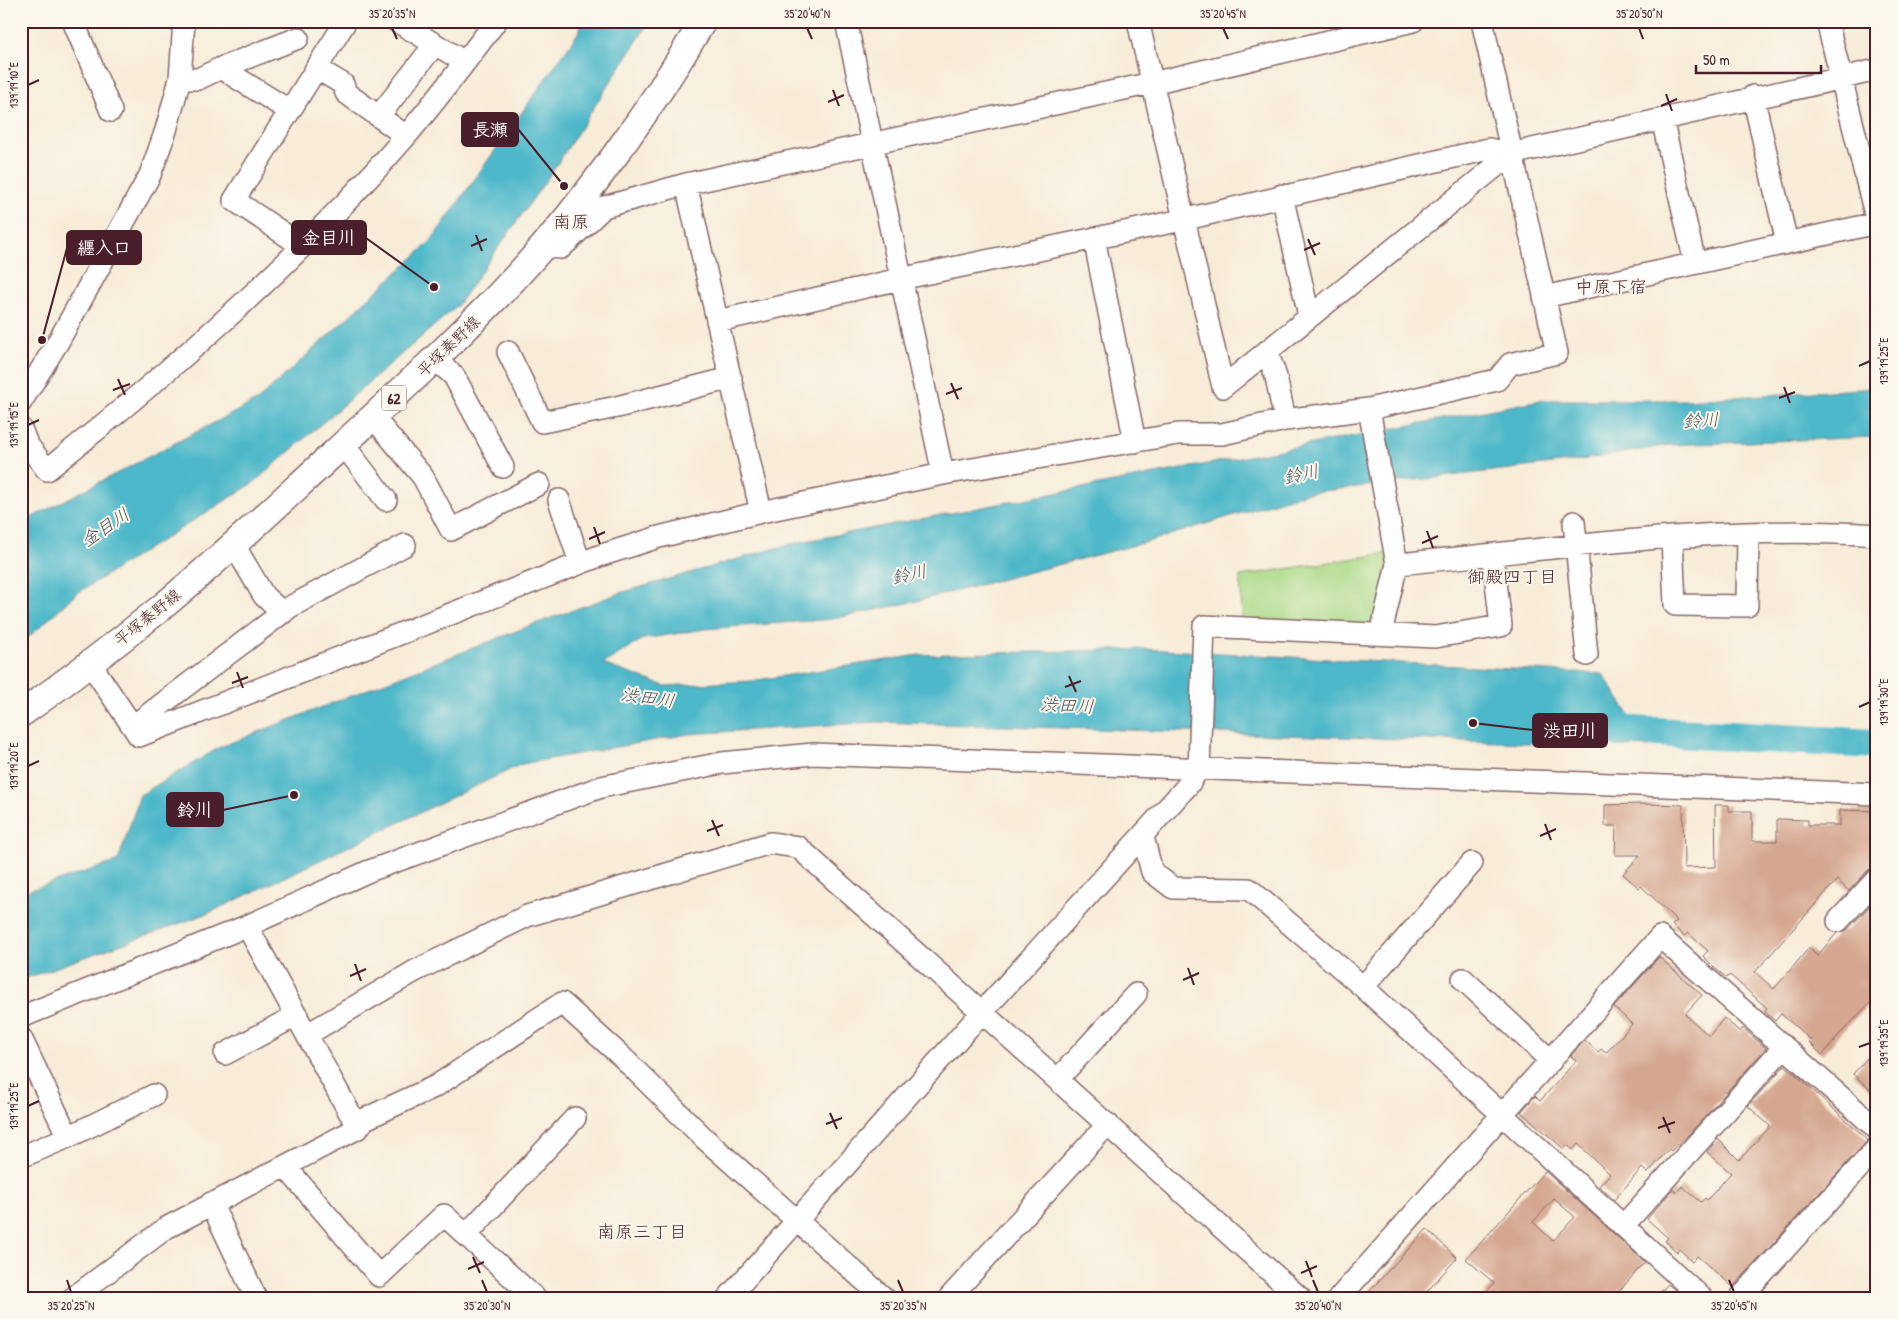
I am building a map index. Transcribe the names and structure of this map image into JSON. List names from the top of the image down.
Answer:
{
  "streets": {
    "main road": ["平塚秦野線", "62"]
  },
  "districts": [
    "南原",
    "中原下宿",
    "御殿四丁目",
    "南原三丁目"
  ],
  "water": ["鈴川", "金目川", "渋田川"],
  "places": [
    "長瀬",
    "金目川",
    "纒入口",
    "渋田川",
    "鈴川"
  ],
  "scale_bar": "50 m",
  "coordinates": [
    "35°20'35\"N",
    "35°20'40\"N",
    "35°20'45\"N",
    "35°20'50\"N",
    "139°19'10\"E",
    "139°19'25\"E",
    "139°19'15\"E",
    "139°19'30\"E",
    "139°19'20\"E",
    "139°19'35\"E",
    "35°20'25\"N",
    "35°20'30\"N"
  ]
}
